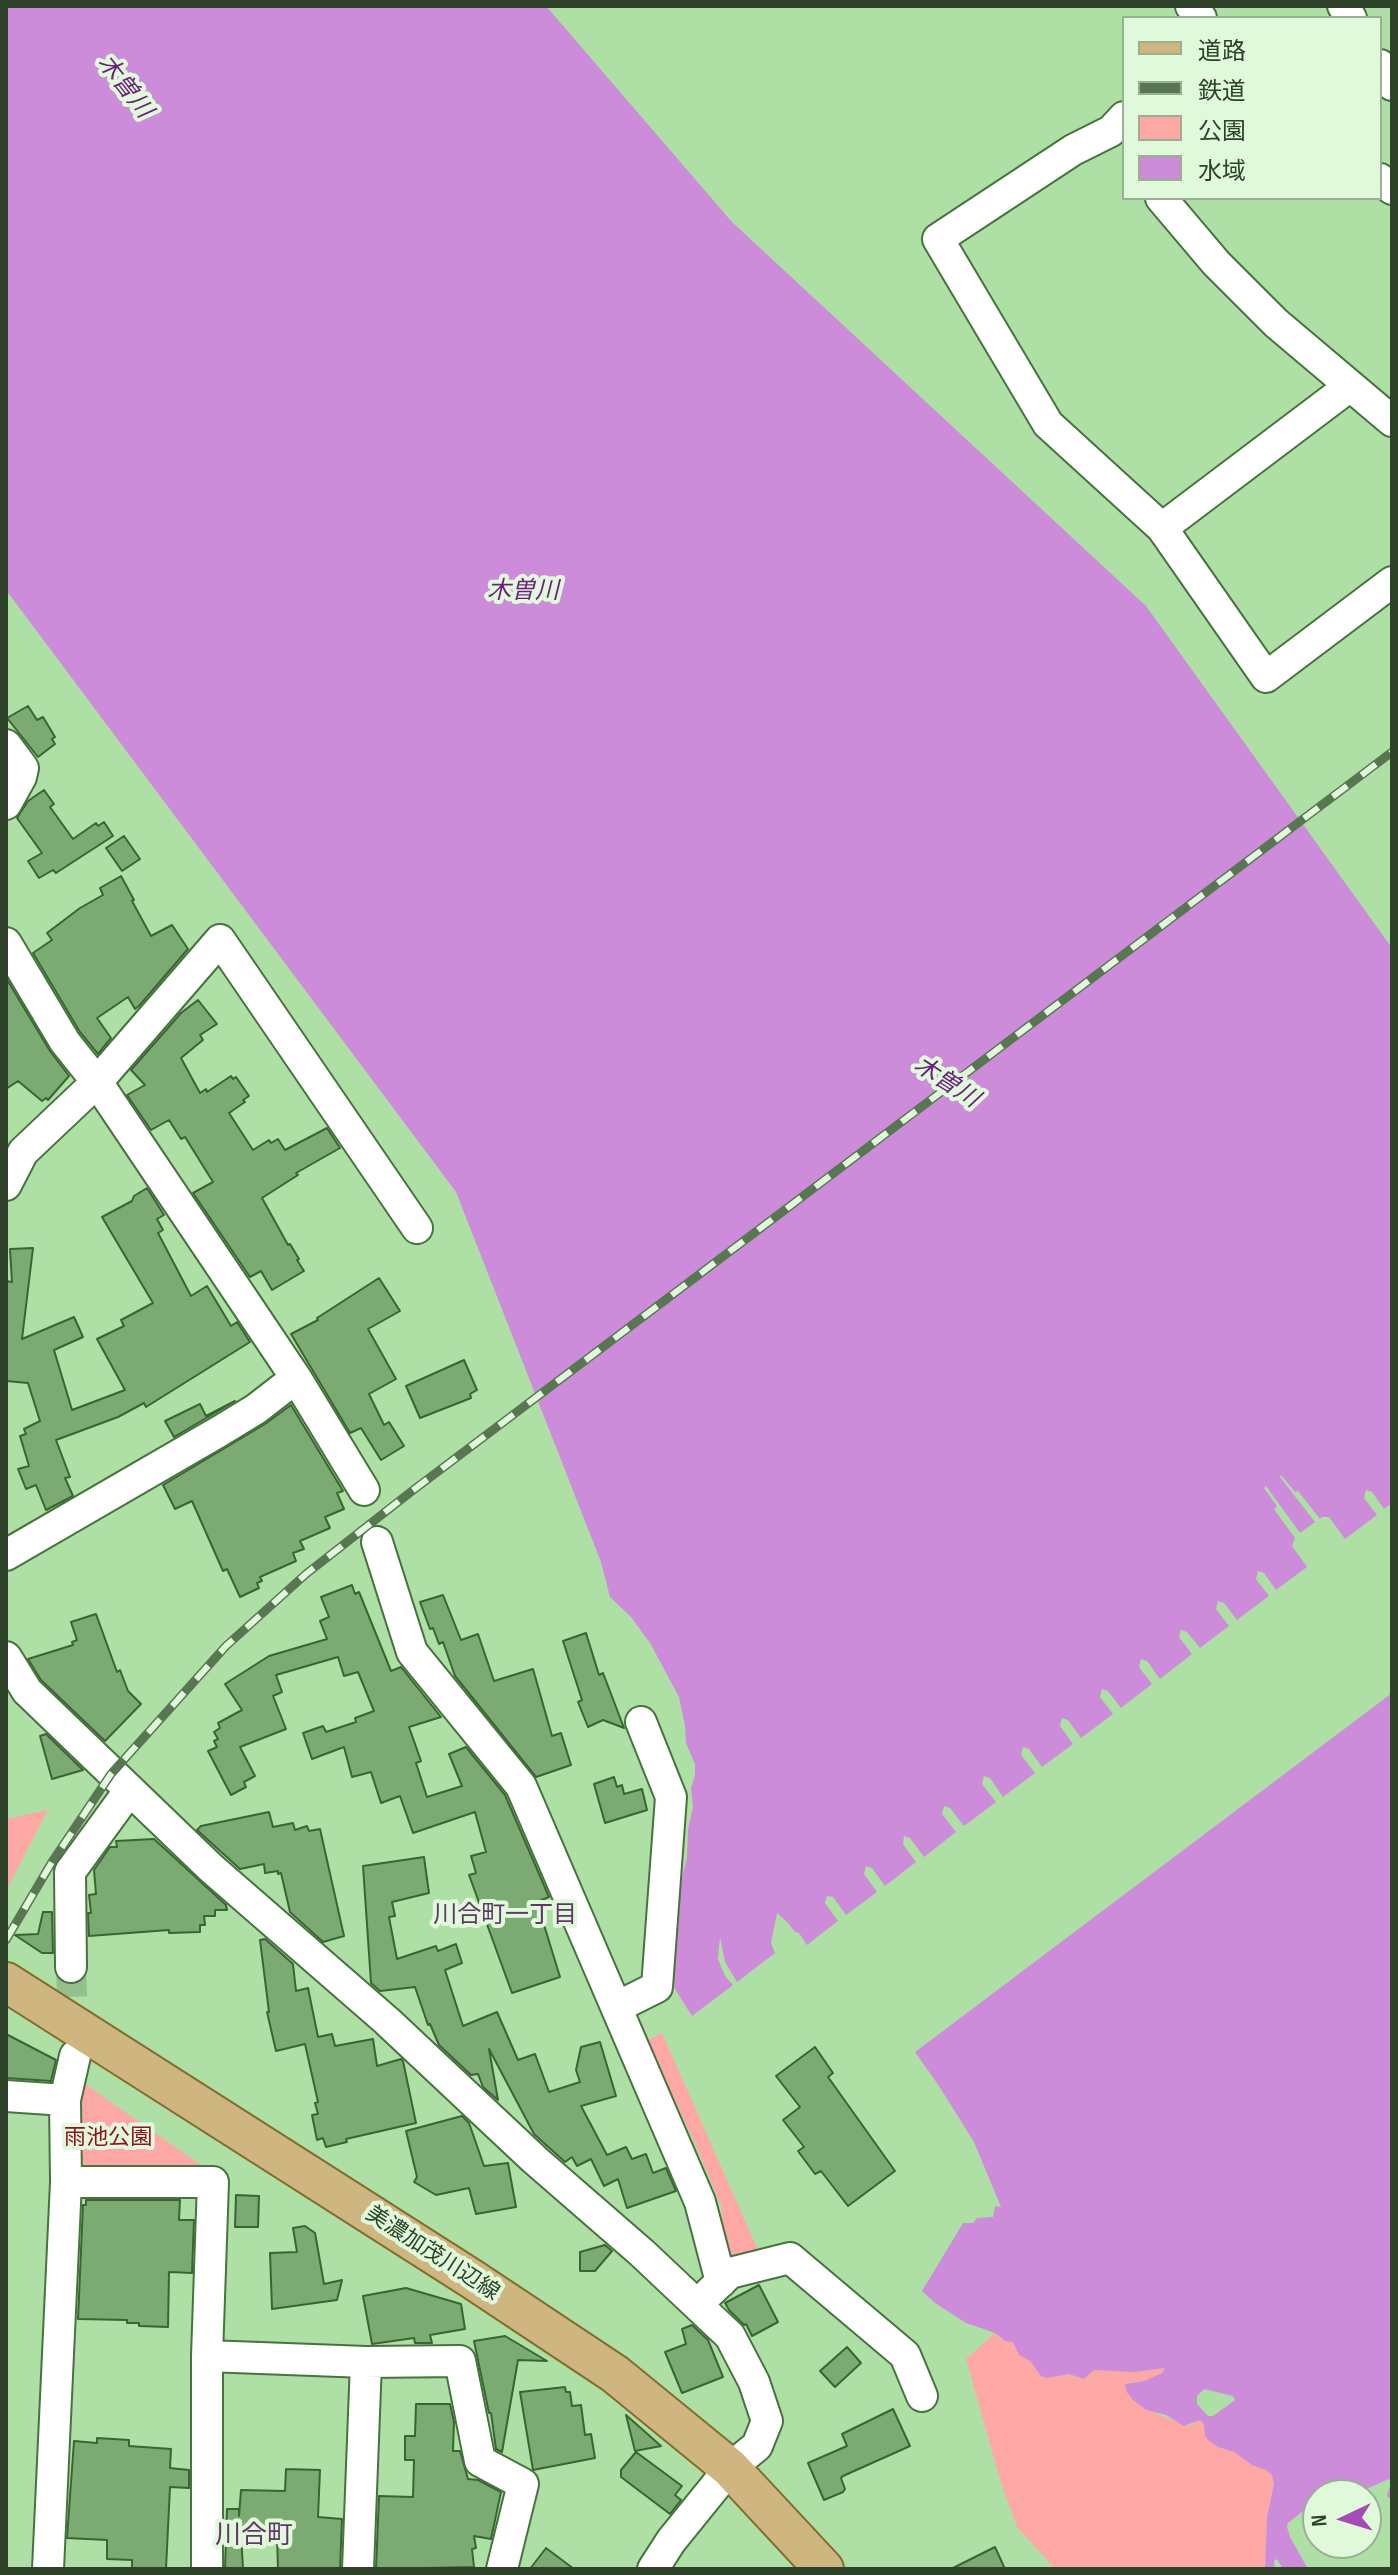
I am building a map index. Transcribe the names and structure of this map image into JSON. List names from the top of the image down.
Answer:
{
  "streets": {
    "main road": ["美濃加茂川辺線"]
  },
  "districts": ["川合町一丁目", "川合町"],
  "water": ["木曽川"],
  "parks": ["雨池公園"],
  "legend": [
    "道路",
    "鉄道",
    "公園",
    "水域"
  ],
  "north": "left"
}
